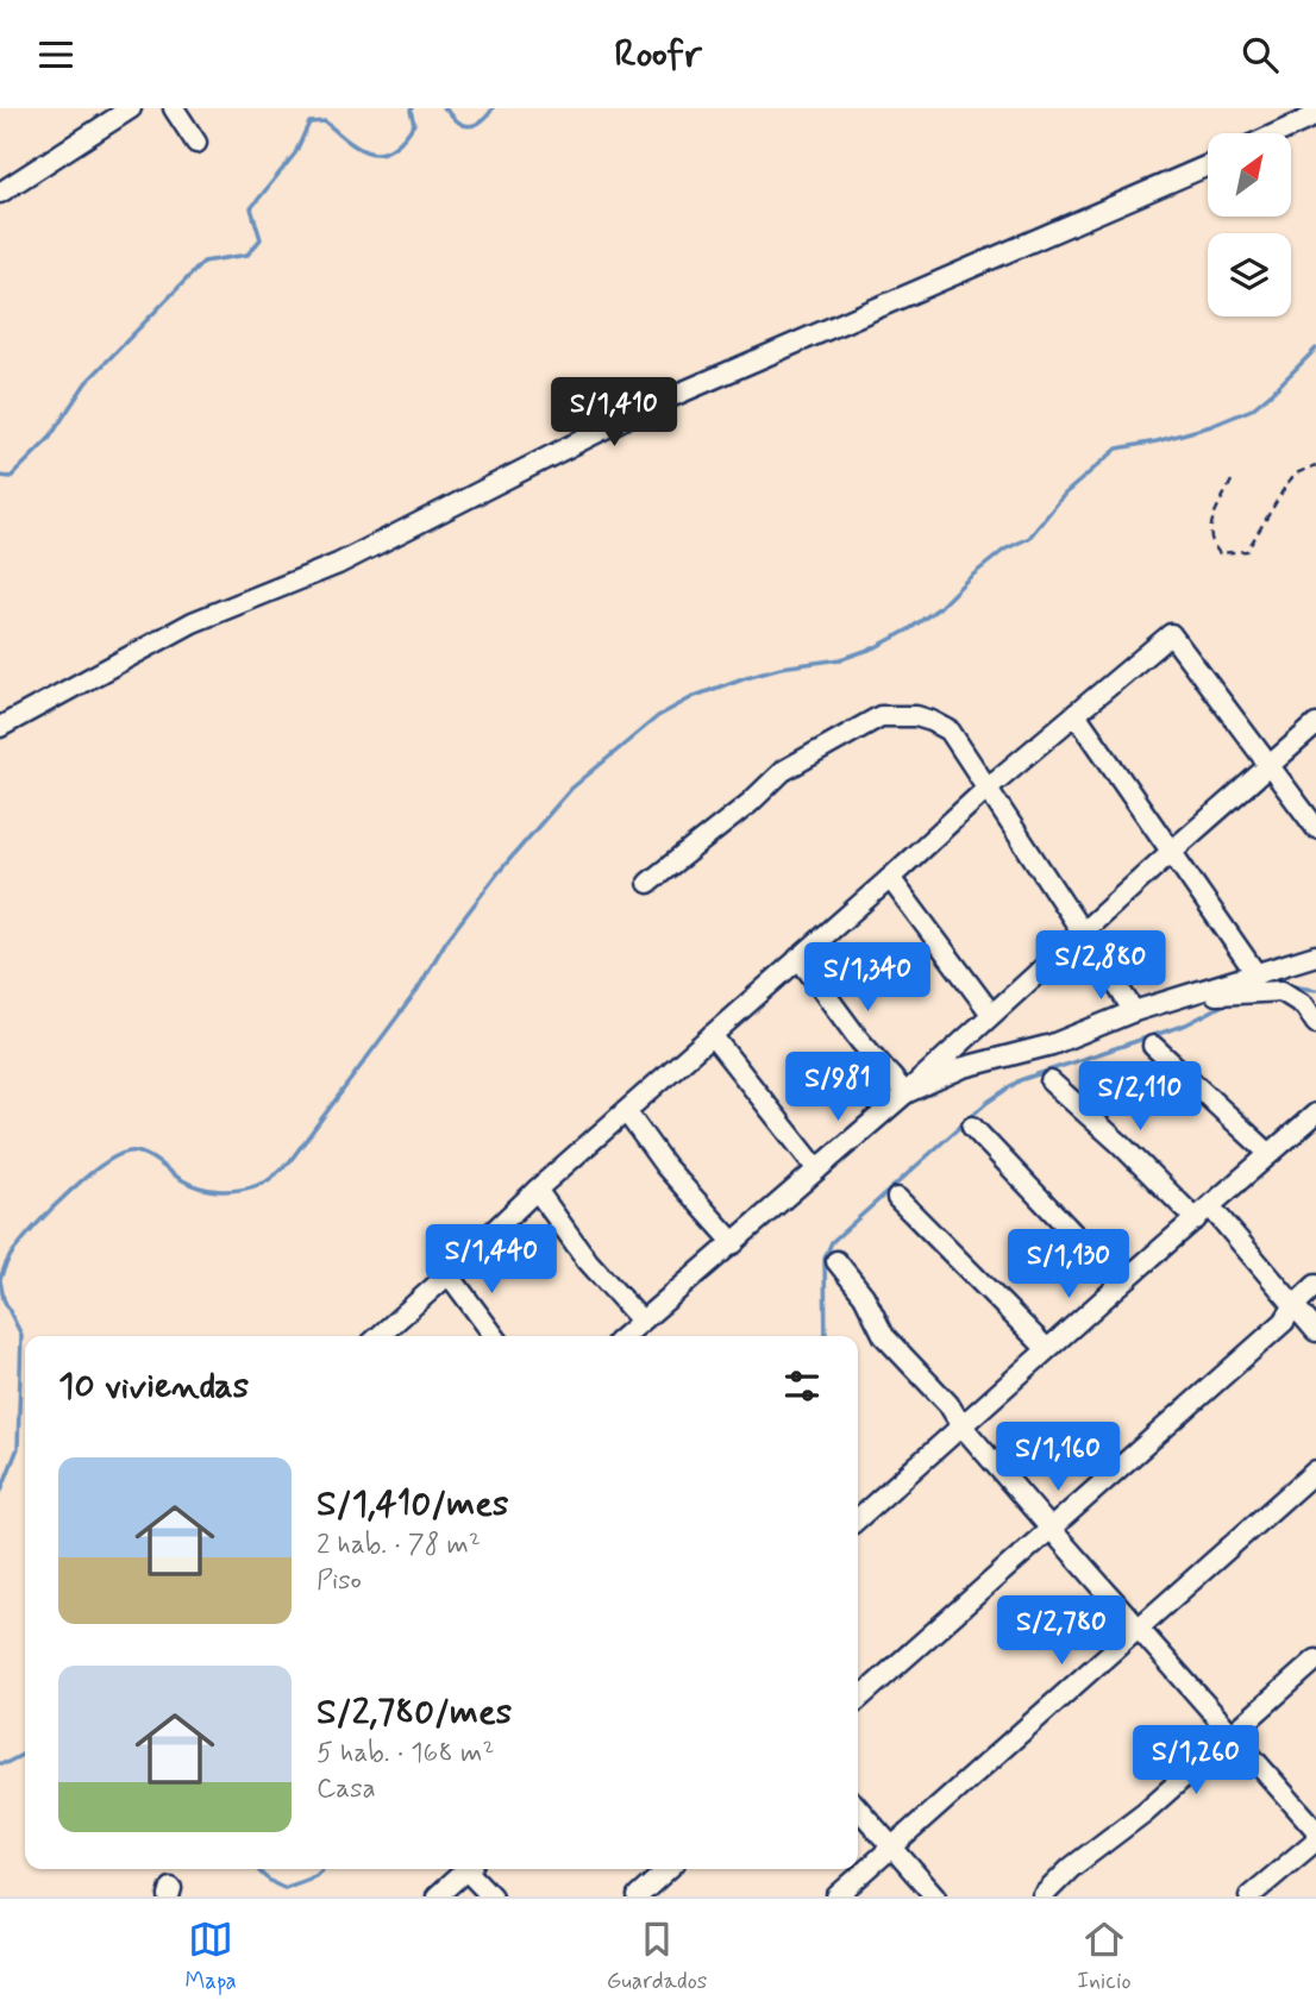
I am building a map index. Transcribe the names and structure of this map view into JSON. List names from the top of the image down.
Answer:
{
  "north": "top right",
  "page": {
    "header": "Roofr",
    "price": [
      "S/1,410",
      "S/2,880",
      "S/1,340",
      "S/981",
      "S/2,110",
      "S/1,440",
      "S/1,130",
      "S/1,160",
      "S/2,780",
      "S/1,260"
    ],
    "heading": "10 viviendas",
    "list": [
      {
        "name": "S/1,410/mes",
        "note": "2 hab. · 78 m² · Piso"
      },
      {
        "name": "S/2,780/mes",
        "note": "5 hab. · 168 m² · Casa"
      }
    ],
    "tabs": ["Mapa", "Guardados", "Inicio"]
  }
}
